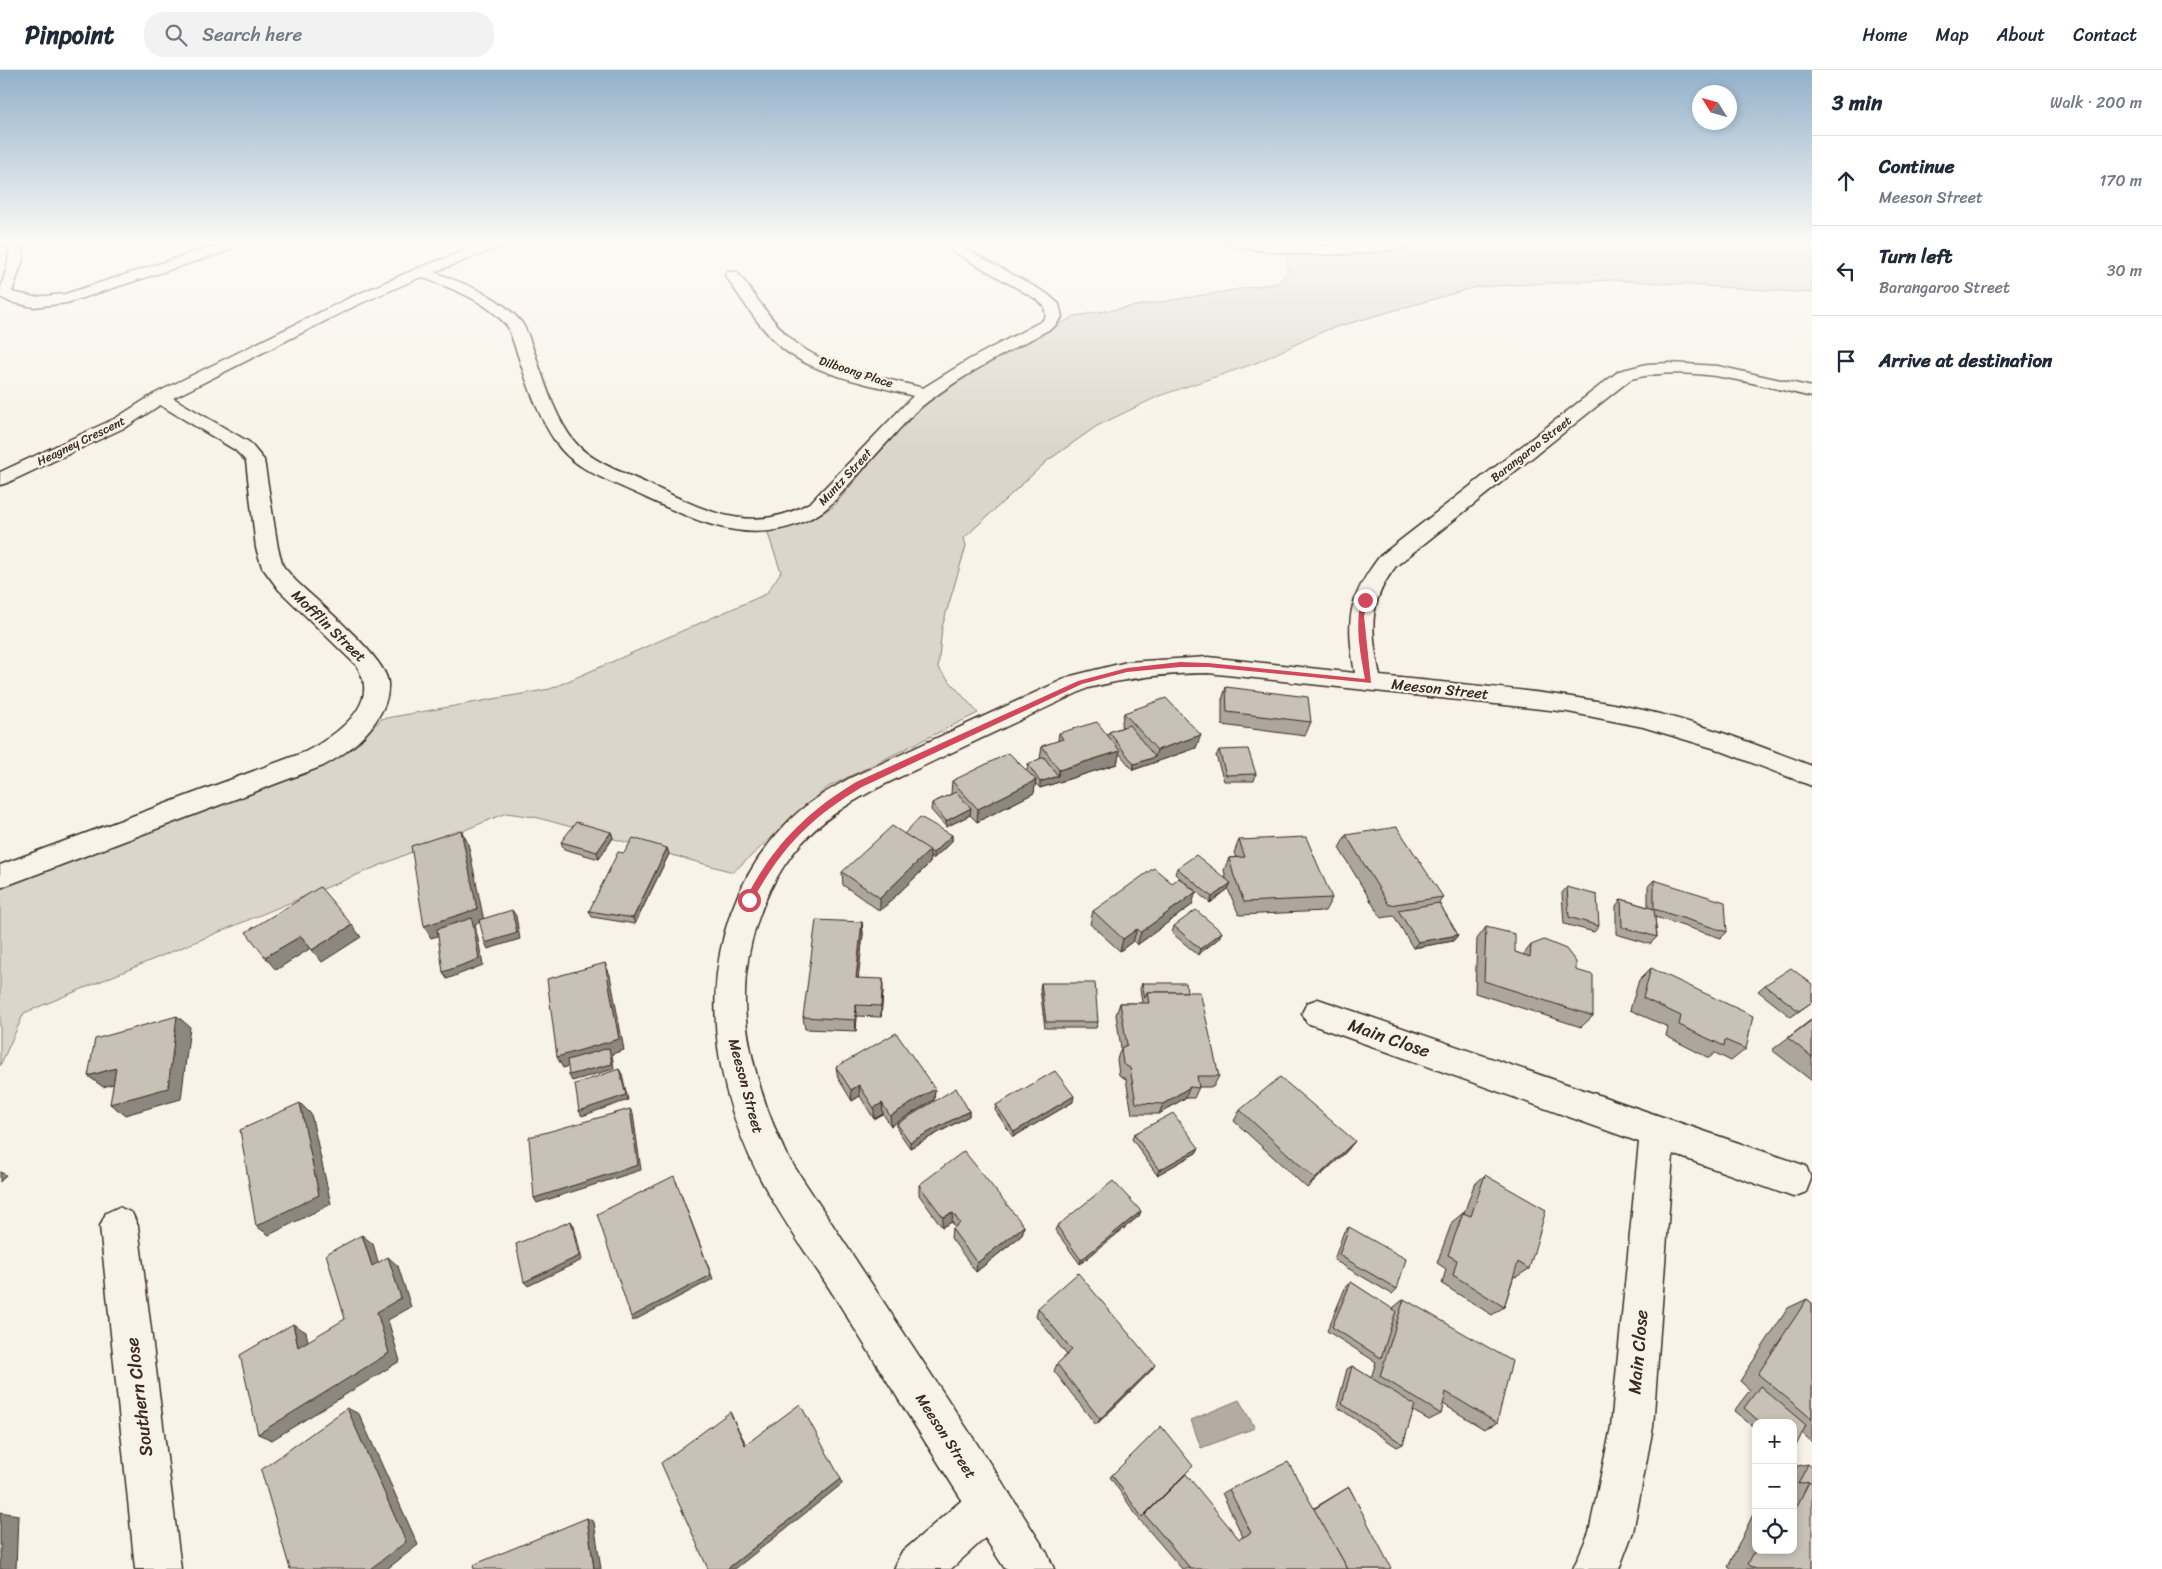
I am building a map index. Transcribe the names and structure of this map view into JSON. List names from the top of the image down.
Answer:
{
  "streets": {
    "street": [
      "Dilboong Place",
      "Heagney Crescent",
      "Barangaroo Street",
      "Muntz Street",
      "Mofflin Street",
      "Meeson Street",
      "Main Close",
      "Southern Close"
    ]
  },
  "crossings": [
    ["Dilboong Place", "Muntz Street"],
    ["Heagney Crescent", "Mofflin Street"],
    ["Barangaroo Street", "Meeson Street"]
  ],
  "north": "top left",
  "page": {
    "header": "Pinpoint",
    "search": "Search here",
    "nav": [
      "Home",
      "Map",
      "About",
      "Contact"
    ],
    "heading": ["3 min", "Walk · 200 m"],
    "list": [
      ["Continue", "Meeson Street", "170 m"],
      ["Turn left", "Barangaroo Street", "30 m"],
      "Arrive at destination"
    ],
    "map_buttons": ["+", "−"]
  }
}
